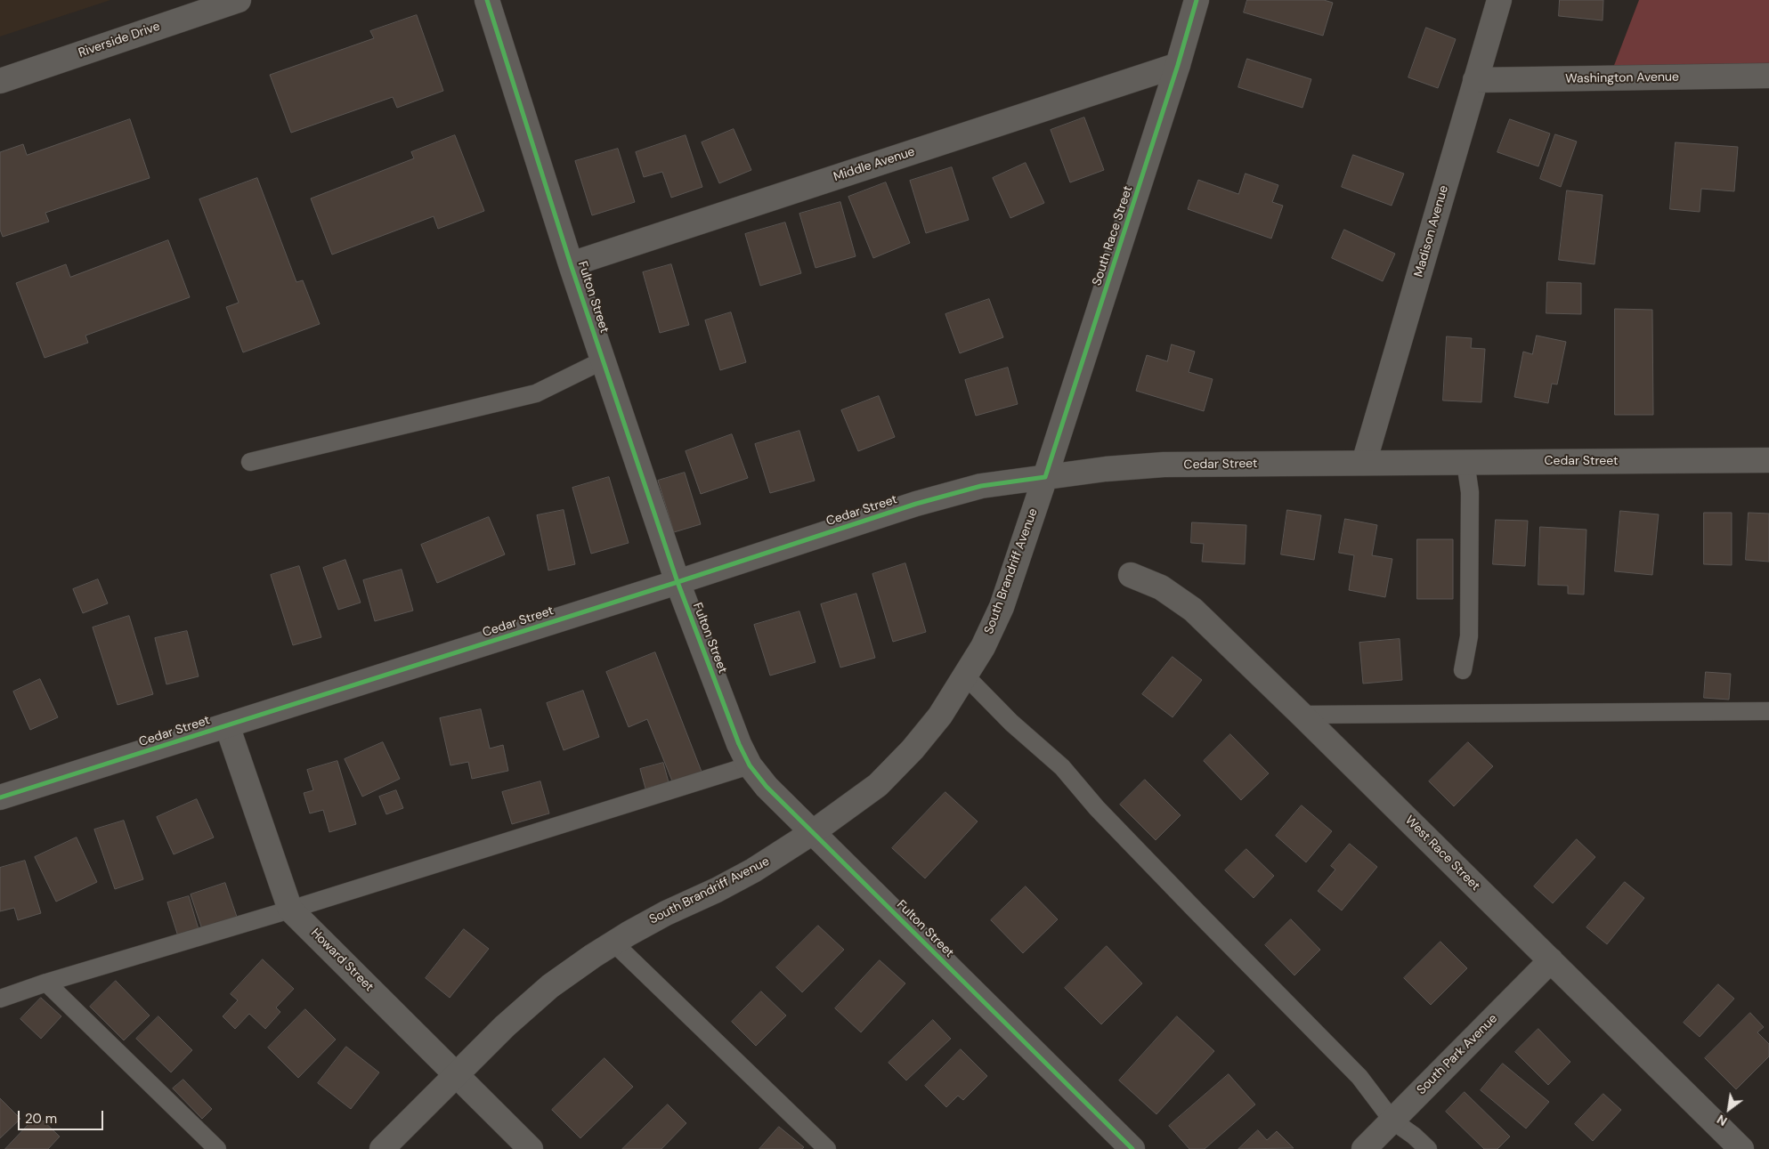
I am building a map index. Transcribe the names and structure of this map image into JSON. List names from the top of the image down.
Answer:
{
  "streets": {
    "street": [
      "Riverside Drive",
      "Washington Avenue",
      "Middle Avenue",
      "Madison Avenue",
      "South Race Street",
      "Fulton Street",
      "Cedar Street",
      "South Brandriff Avenue",
      "West Race Street",
      "Howard Street",
      "South Park Avenue"
    ]
  },
  "crossings": [
    ["Washington Avenue", "Madison Avenue"],
    ["Middle Avenue", "South Race Street"],
    ["Middle Avenue", "Fulton Street"],
    ["Madison Avenue", "Cedar Street"],
    ["South Race Street", "Cedar Street"],
    ["South Race Street", "South Brandriff Avenue"],
    ["Fulton Street", "Cedar Street"],
    ["Fulton Street", "South Brandriff Avenue"],
    ["Cedar Street", "South Brandriff Avenue"],
    ["Cedar Street", "Howard Street"],
    ["South Brandriff Avenue", "Howard Street"],
    ["West Race Street", "South Park Avenue"]
  ],
  "scale_bar": "20 m",
  "north": "bottom left"
}
